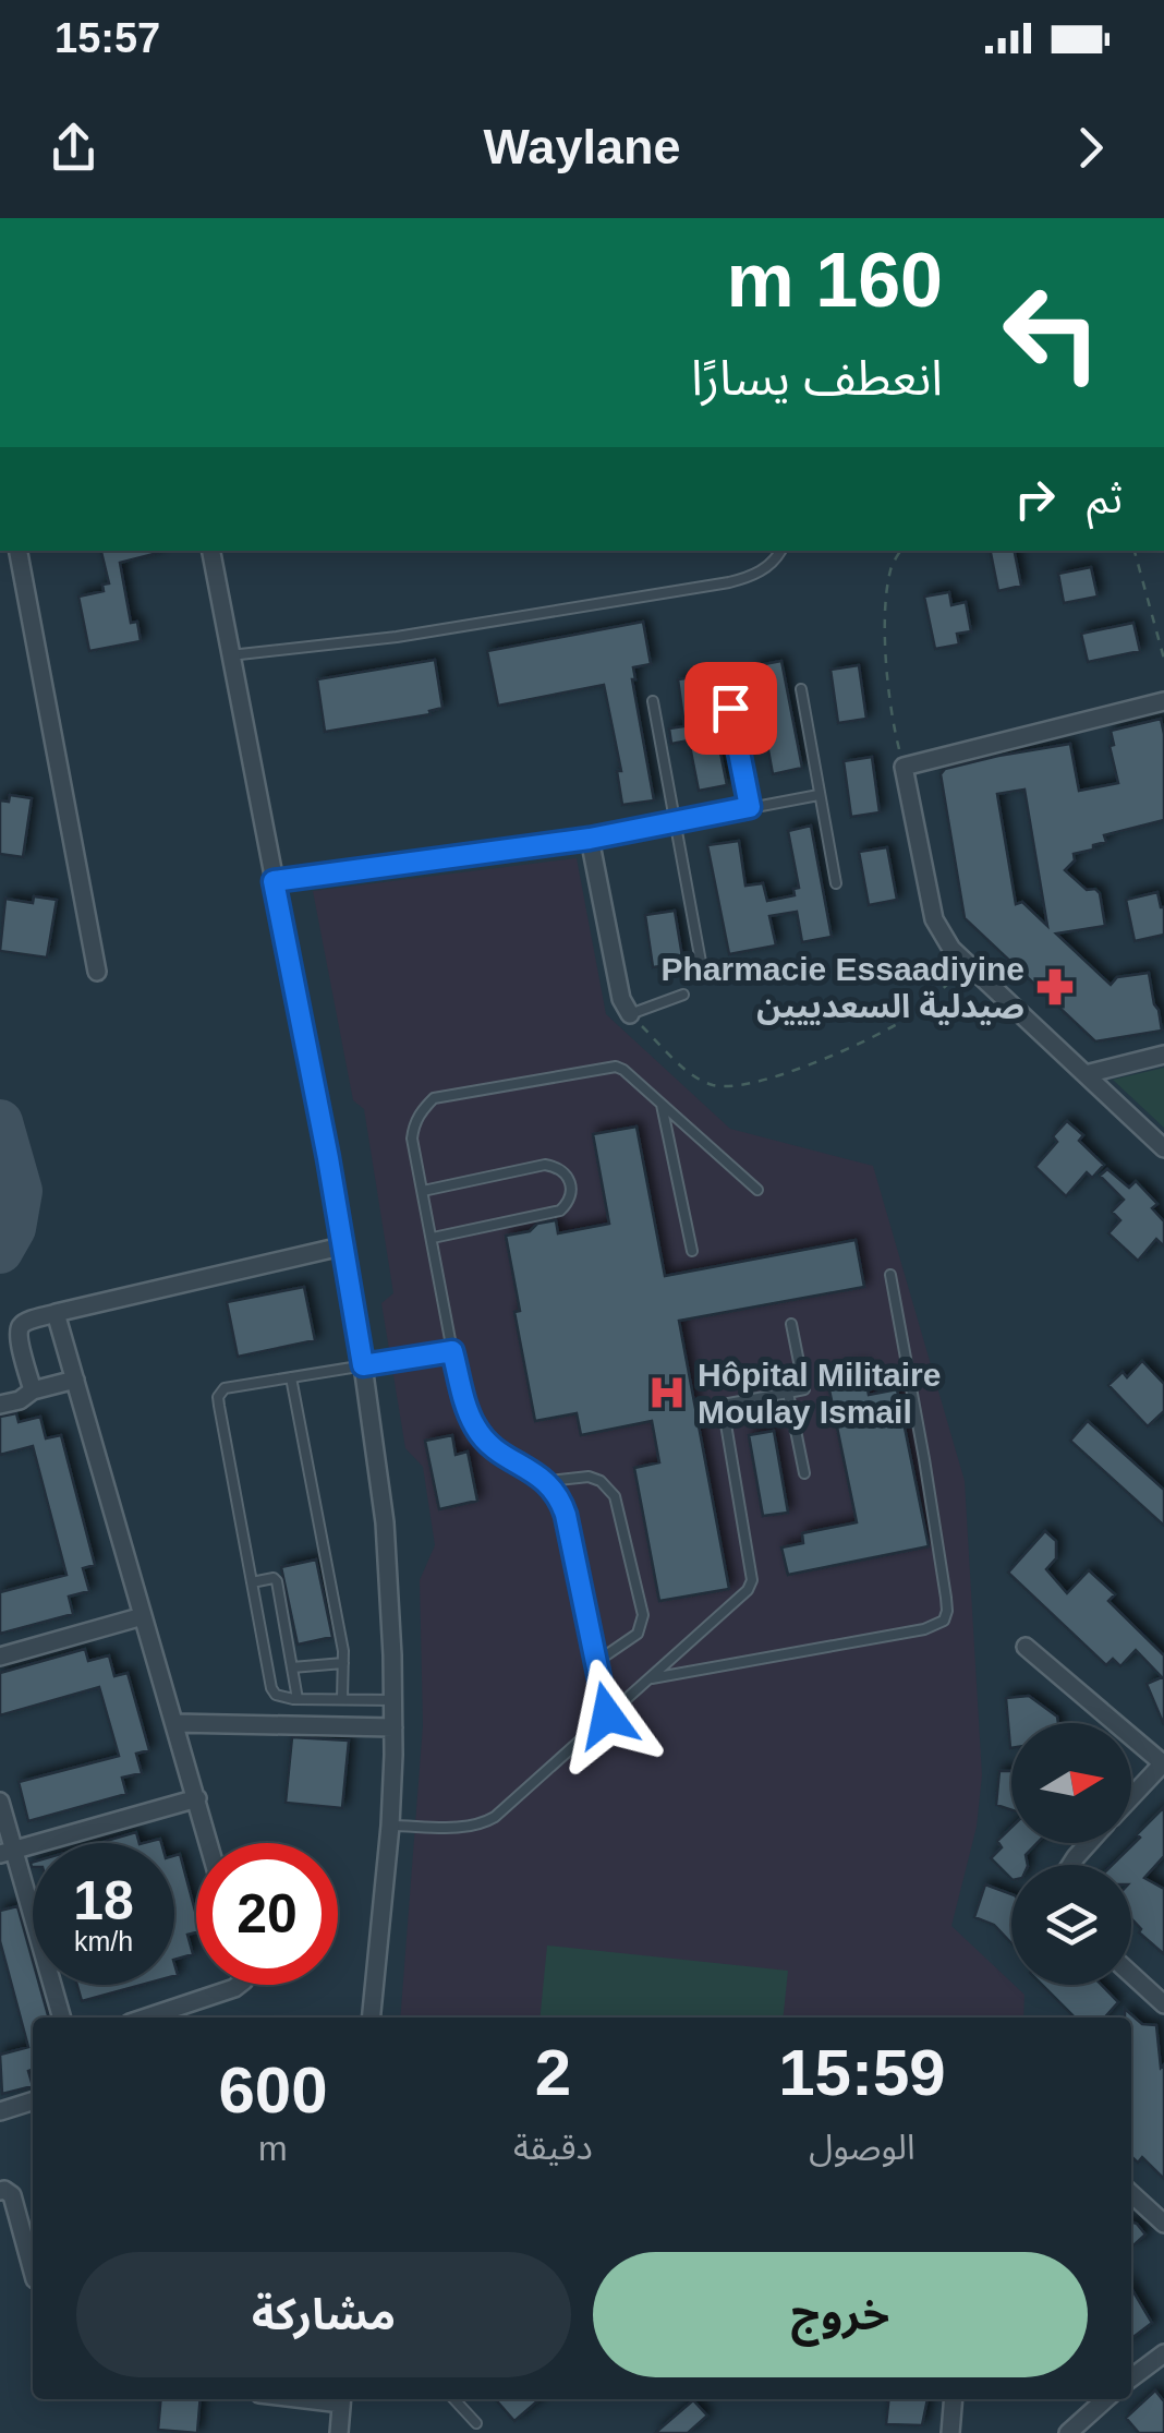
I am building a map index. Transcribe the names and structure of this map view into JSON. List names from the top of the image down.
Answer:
{
  "places": {
    "pharmacy": ["Pharmacie Essaadiyine صيدلية السعدييين"],
    "hospital": ["Hôpital Militaire Moulay Ismail"]
  },
  "north": "right",
  "page": {
    "status": "15:57",
    "header": "Waylane",
    "turn": ["160 m", "انعطف يسارًا"],
    "then": "ثم",
    "speed": "18 km/h",
    "limit": "20",
    "eta": [
      "15:59",
      "الوصول",
      "2",
      "دقيقة",
      "600",
      "m"
    ],
    "buttons": ["خروج", "مشاركة"]
  }
}
